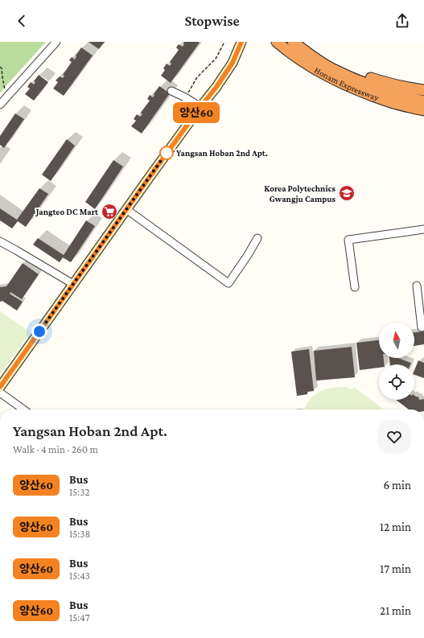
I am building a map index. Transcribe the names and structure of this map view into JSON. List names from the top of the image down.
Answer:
{
  "streets": {
    "highway": ["Honam Expressway"]
  },
  "places": {
    "other": ["Yangsan Hoban 2nd Apt."],
    "school or university": ["Korea Polytechnics Gwangju Campus"],
    "supermarket": ["Jangteo DC Mart"]
  },
  "lines": ["bus line 양산60"],
  "north": "top",
  "page": {
    "header": "Stopwise",
    "on_map": "양산60",
    "heading": ["Yangsan Hoban 2nd Apt.", "Walk · 4 min · 260 m"],
    "list": [
      {
        "mark": "양산60",
        "name": "Bus",
        "note": "15:32",
        "value": "6 min"
      },
      {
        "mark": "양산60",
        "name": "Bus",
        "note": "15:38",
        "value": "12 min"
      },
      {
        "mark": "양산60",
        "name": "Bus",
        "note": "15:43",
        "value": "17 min"
      },
      {
        "mark": "양산60",
        "name": "Bus",
        "note": "15:47",
        "value": "21 min"
      }
    ]
  }
}
